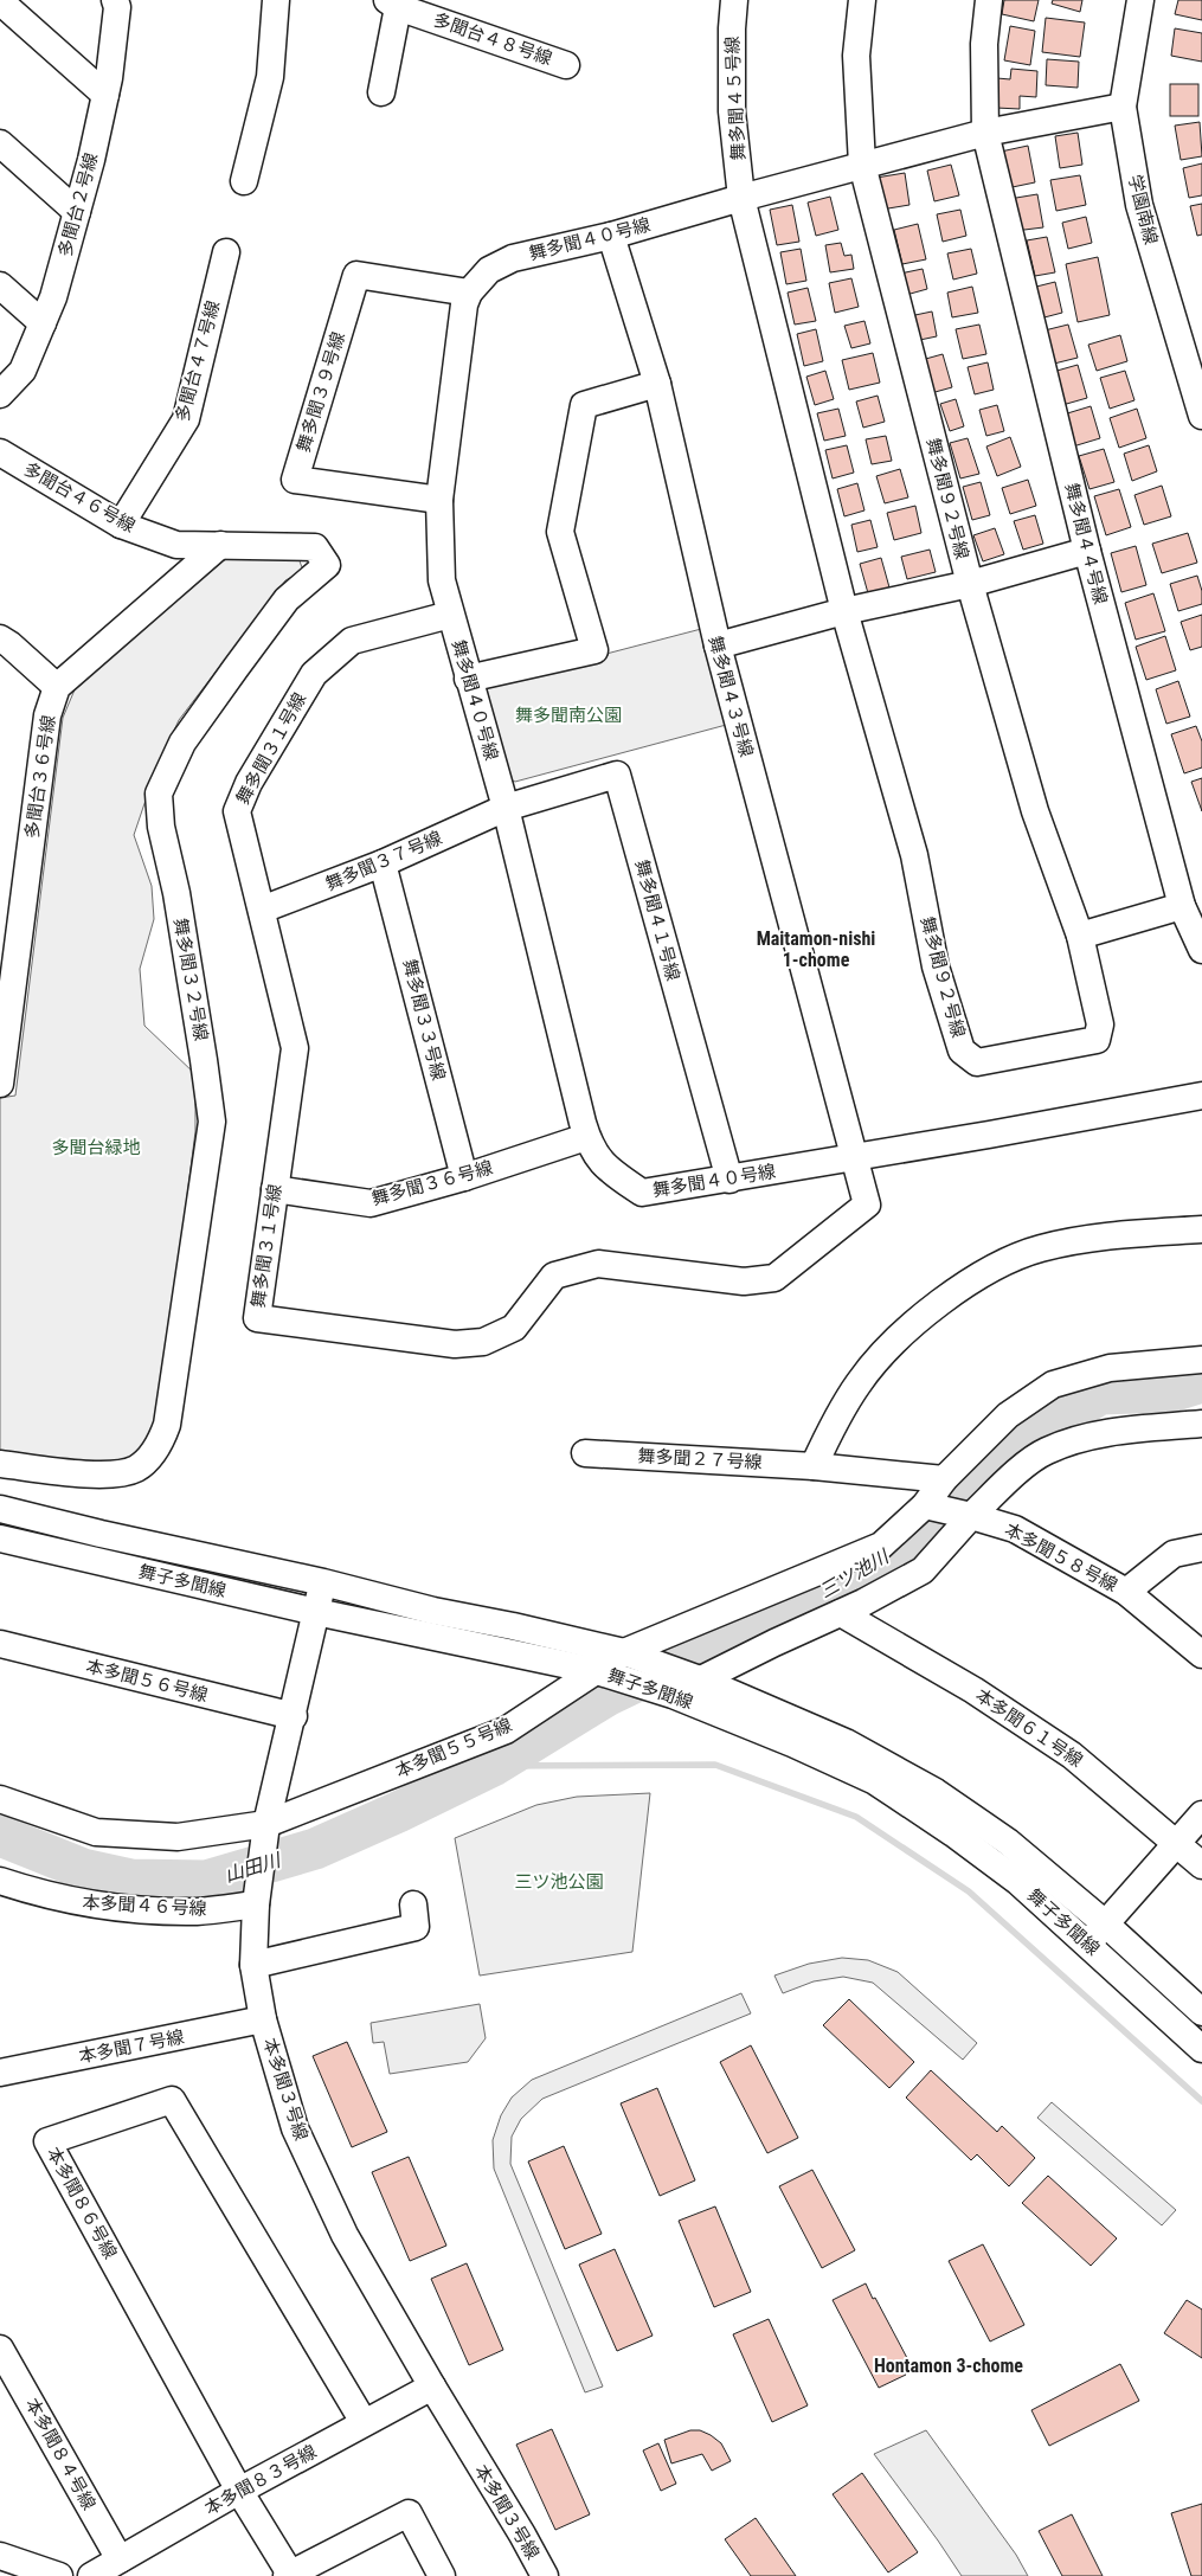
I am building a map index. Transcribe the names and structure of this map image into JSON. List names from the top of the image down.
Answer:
{
  "streets": {
    "street": [
      "多聞台４８号線",
      "舞多聞４５号線",
      "多聞台２号線",
      "学園南線",
      "舞多聞４０号線",
      "多聞台４７号線",
      "舞多聞３９号線",
      "多聞台４６号線",
      "舞多聞９２号線",
      "舞多聞４４号線",
      "舞多聞４３号線",
      "舞多聞３１号線",
      "多聞台３６号線",
      "舞多聞３７号線",
      "舞多聞４１号線",
      "舞多聞３２号線",
      "舞多聞３３号線",
      "舞多聞３６号線",
      "舞多聞２７号線",
      "本多聞５８号線",
      "舞子多聞線",
      "本多聞５６号線",
      "本多聞６１号線",
      "本多聞５５号線",
      "本多聞４６号線",
      "本多聞７号線",
      "本多聞３号線",
      "本多聞８６号線",
      "本多聞８４号線",
      "本多聞８３号線"
    ]
  },
  "crossings": [
    ["舞多聞４５号線", "舞多聞４０号線"],
    ["舞多聞４５号線", "舞多聞９２号線"],
    ["学園南線", "舞多聞４０号線"],
    ["舞多聞４０号線", "舞多聞３９号線"],
    ["舞多聞４０号線", "舞多聞９２号線"],
    ["舞多聞４０号線", "舞多聞４４号線"],
    ["舞多聞４０号線", "舞多聞４３号線"],
    ["舞多聞４０号線", "舞多聞３１号線"],
    ["舞多聞４０号線", "舞多聞３７号線"],
    ["舞多聞４０号線", "舞多聞４１号線"],
    ["舞多聞４０号線", "舞多聞３６号線"],
    ["多聞台４７号線", "多聞台４６号線"],
    ["多聞台４６号線", "舞多聞３２号線"],
    ["舞多聞４３号線", "舞多聞３１号線"],
    ["舞多聞３１号線", "舞多聞３７号線"],
    ["舞多聞３１号線", "舞多聞３６号線"],
    ["舞多聞３７号線", "舞多聞４１号線"],
    ["舞多聞３７号線", "舞多聞３３号線"],
    ["舞多聞３３号線", "舞多聞３６号線"],
    ["舞多聞２７号線", "本多聞５５号線"],
    ["舞子多聞線", "本多聞５５号線"],
    ["舞子多聞線", "本多聞３号線"],
    ["本多聞５６号線", "本多聞３号線"],
    ["本多聞５５号線", "本多聞３号線"],
    ["本多聞４６号線", "本多聞３号線"],
    ["本多聞７号線", "本多聞３号線"],
    ["本多聞３号線", "本多聞８３号線"],
    ["本多聞８６号線", "本多聞８３号線"],
    ["本多聞８４号線", "本多聞８３号線"]
  ],
  "districts": ["Maitamon-nishi 1-chome", "Hontamon 3-chome"],
  "water": ["三ツ池川", "山田川"],
  "parks": ["舞多聞南公園", "多聞台緑地", "三ツ池公園"]
}
